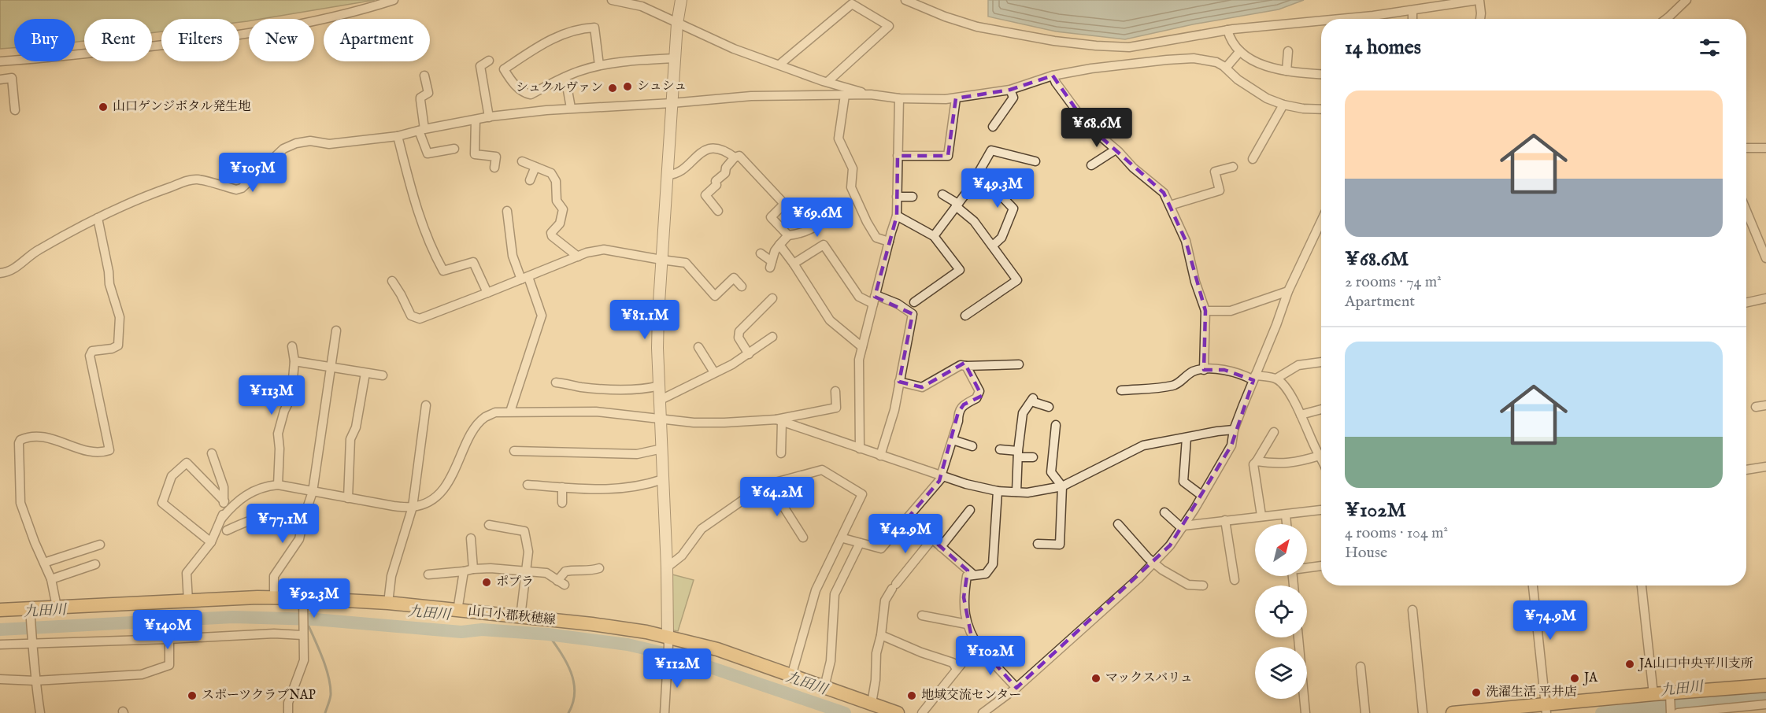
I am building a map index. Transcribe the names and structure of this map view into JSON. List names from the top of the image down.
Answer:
{
  "streets": {
    "main road": ["山口小郡秋穂線"]
  },
  "water": ["九田川"],
  "places": [
    "シュシュ",
    "シュクルヴァン",
    "山口ゲンジボタル発生地",
    "ポプラ",
    "JA山口中央平川支所",
    "マックスバリュ",
    "JA",
    "洗濯生活 平井店",
    "スポーツクラブNAP",
    "地域交流センター"
  ],
  "north": "top right",
  "page": {
    "chip": [
      "Buy",
      "Rent",
      "Filters",
      "New",
      "Apartment"
    ],
    "heading": "14 homes",
    "list": [
      {
        "name": "¥68.6M",
        "note": "2 rooms · 74 m² · Apartment"
      },
      {
        "name": "¥102M",
        "note": "4 rooms · 104 m² · House"
      }
    ],
    "price": [
      "¥68.6M",
      "¥105M",
      "¥49.3M",
      "¥69.6M",
      "¥81.1M",
      "¥113M",
      "¥64.2M",
      "¥77.1M",
      "¥42.9M",
      "¥92.3M",
      "¥74.9M",
      "¥140M",
      "¥102M",
      "¥112M"
    ]
  }
}
